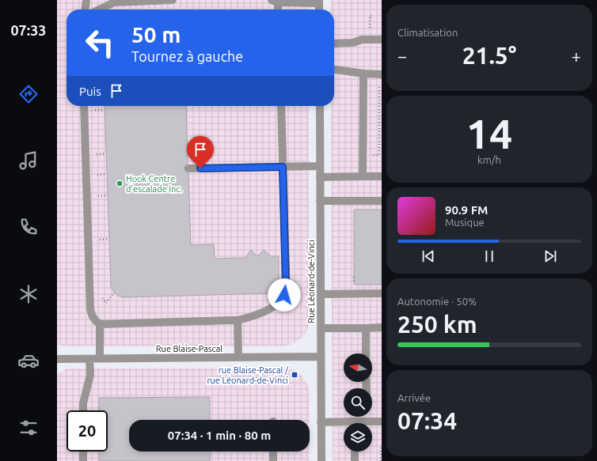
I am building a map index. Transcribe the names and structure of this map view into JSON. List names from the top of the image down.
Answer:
{
  "streets": {
    "street": ["Rue Léonard-de-Vinci", "Rue Blaise-Pascal"]
  },
  "crossings": [
    ["Rue Léonard-de-Vinci", "Rue Blaise-Pascal"]
  ],
  "places": {
    "other": ["Hook Centre d'escalade Inc."],
    "transit": ["rue Blaise-Pascal / rue Léonard-de-Vinci"]
  },
  "north": "left",
  "page": {
    "tabs": "07:33",
    "tile": [
      "Climatisation",
      ["14", "km/h"],
      ["Autonomie · 50%", "250 km"],
      ["Arrivée", "07:34"]
    ],
    "turn": ["50 m", "Tournez à gauche"],
    "heat": ["−", "21.5°", "+"],
    "then": "Puis",
    "song": ["90.9 FM", "Musique"],
    "limit": "20",
    "trip": "07:34 · 1 min · 80 m"
  }
}
